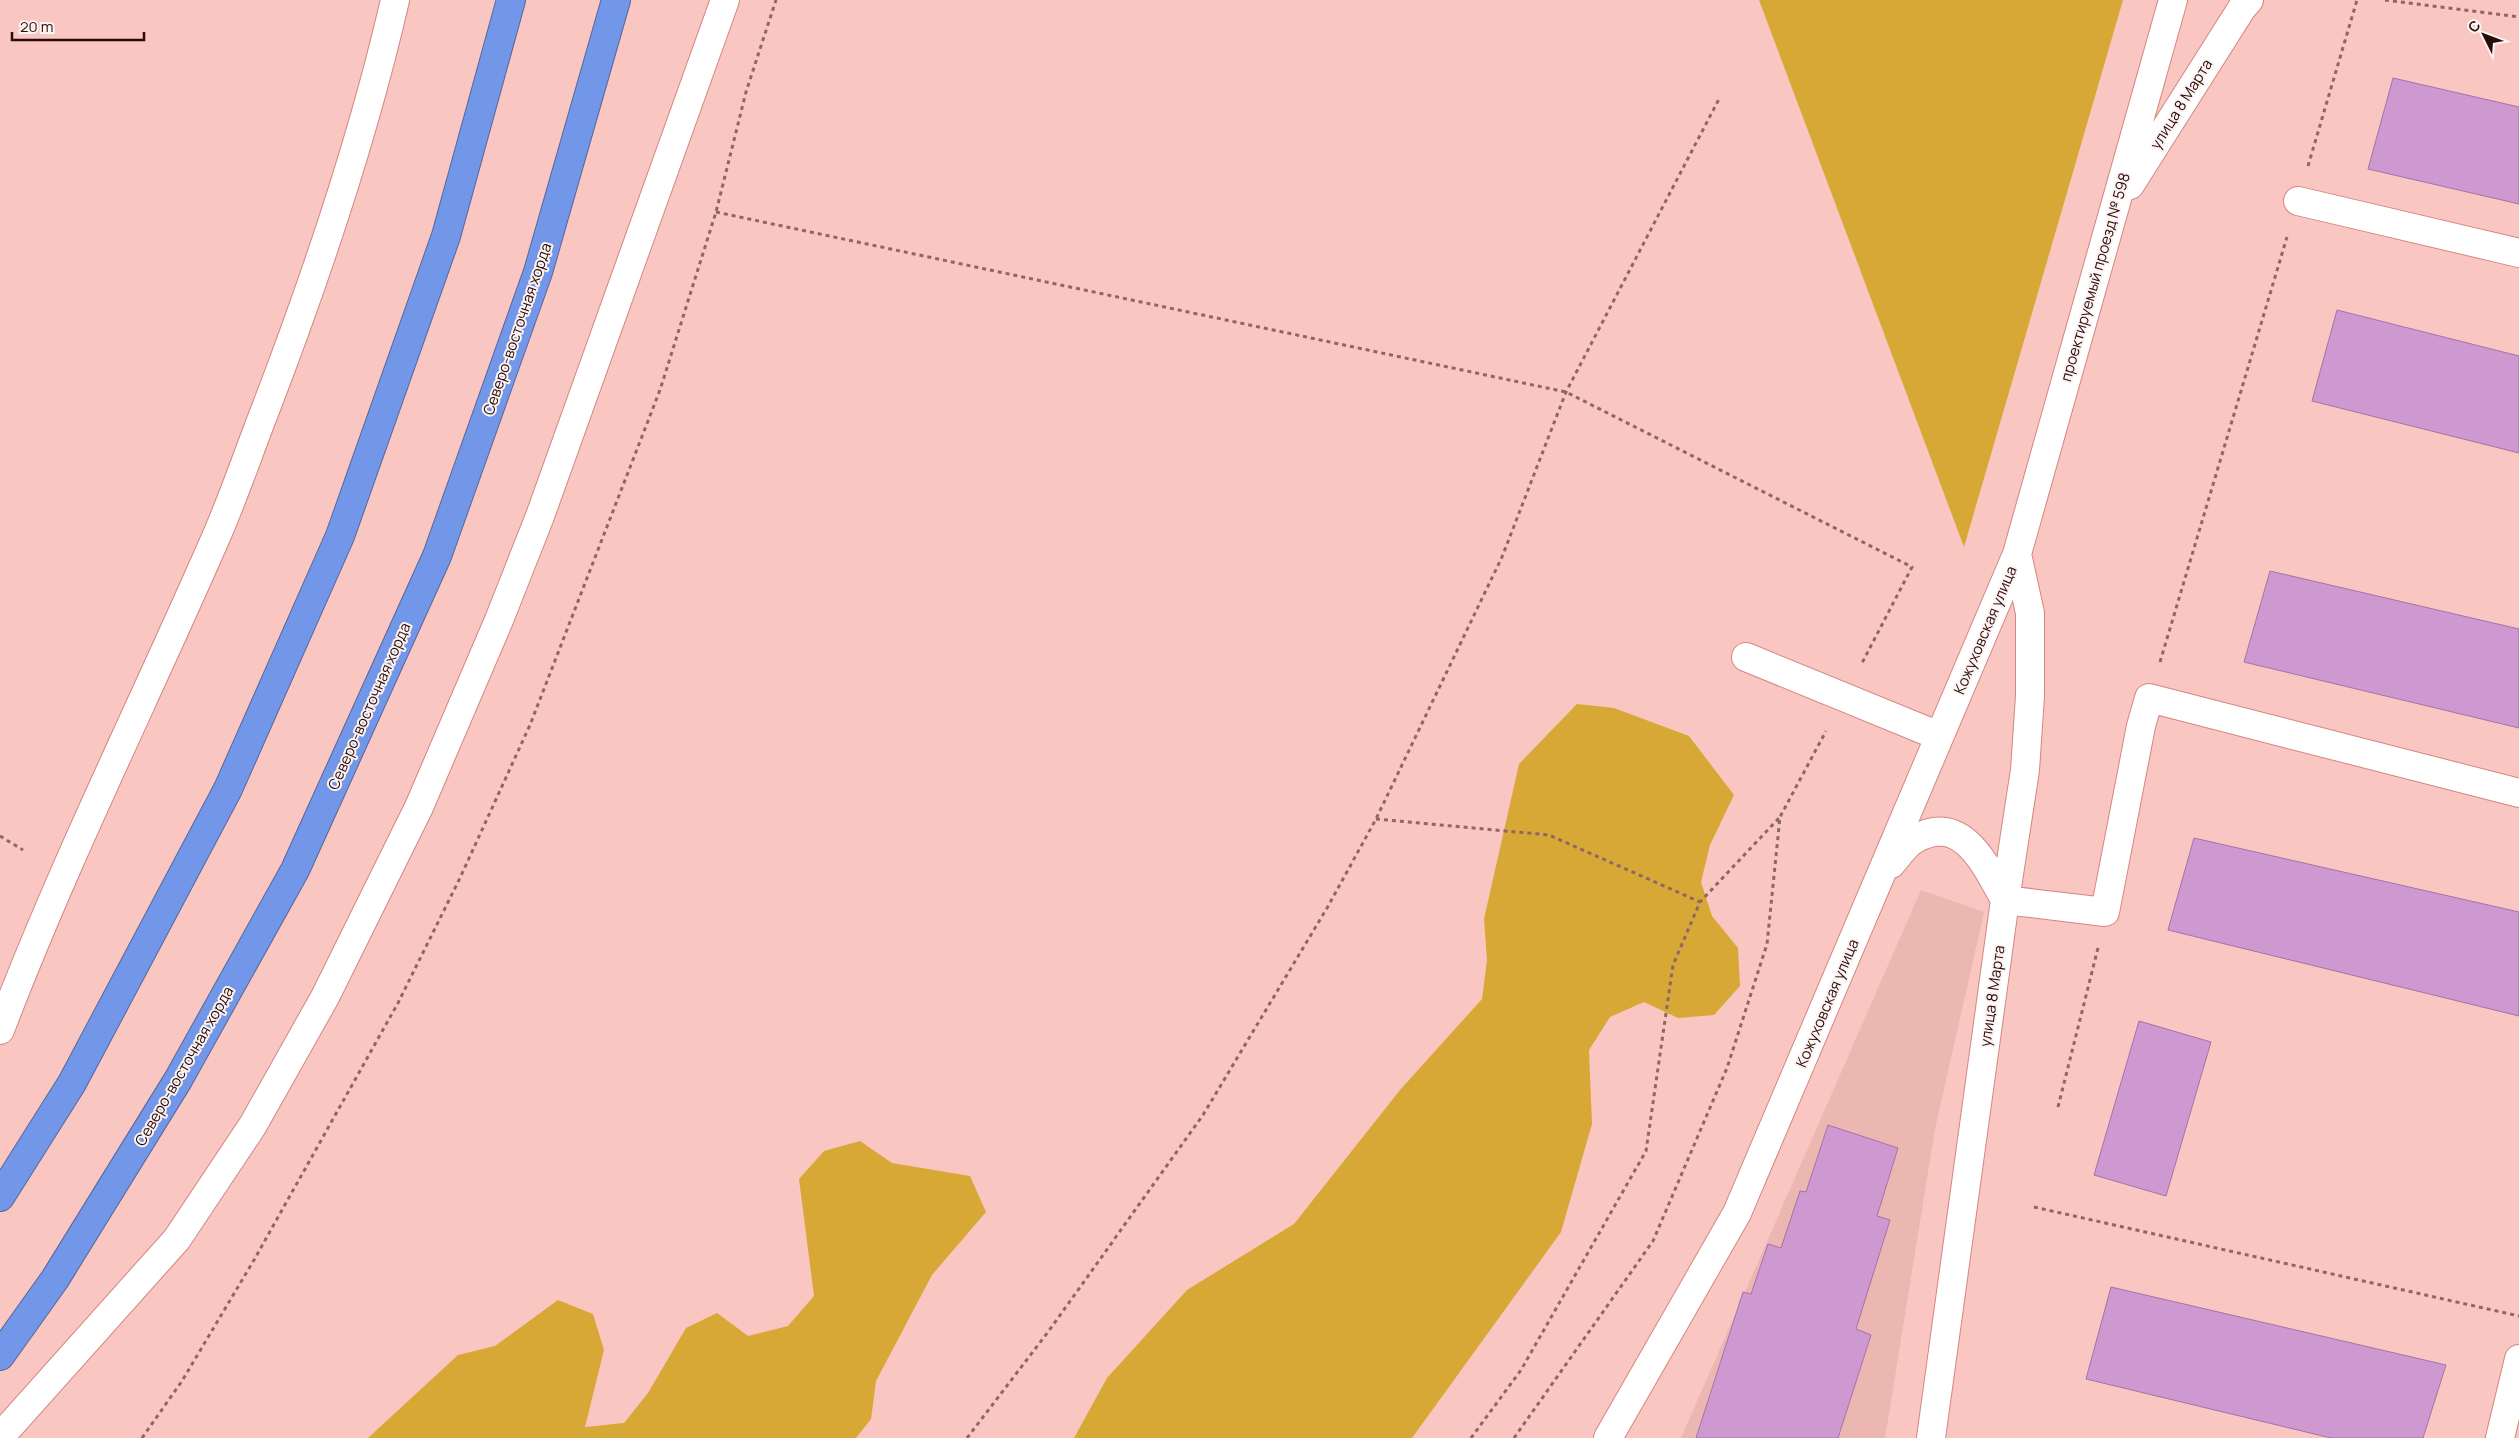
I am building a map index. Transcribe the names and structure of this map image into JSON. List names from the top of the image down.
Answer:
{
  "streets": {
    "highway": ["Северо-восточная хорда"],
    "street": ["улица 8 Марта", "проектируемый проезд № 598", "Кожуховская улица"]
  },
  "crossings": [
    ["улица 8 Марта", "проектируемый проезд № 598"],
    ["улица 8 Марта", "Кожуховская улица"],
    ["проектируемый проезд № 598", "Кожуховская улица"]
  ],
  "scale_bar": "20 m",
  "north": "top left"
}
